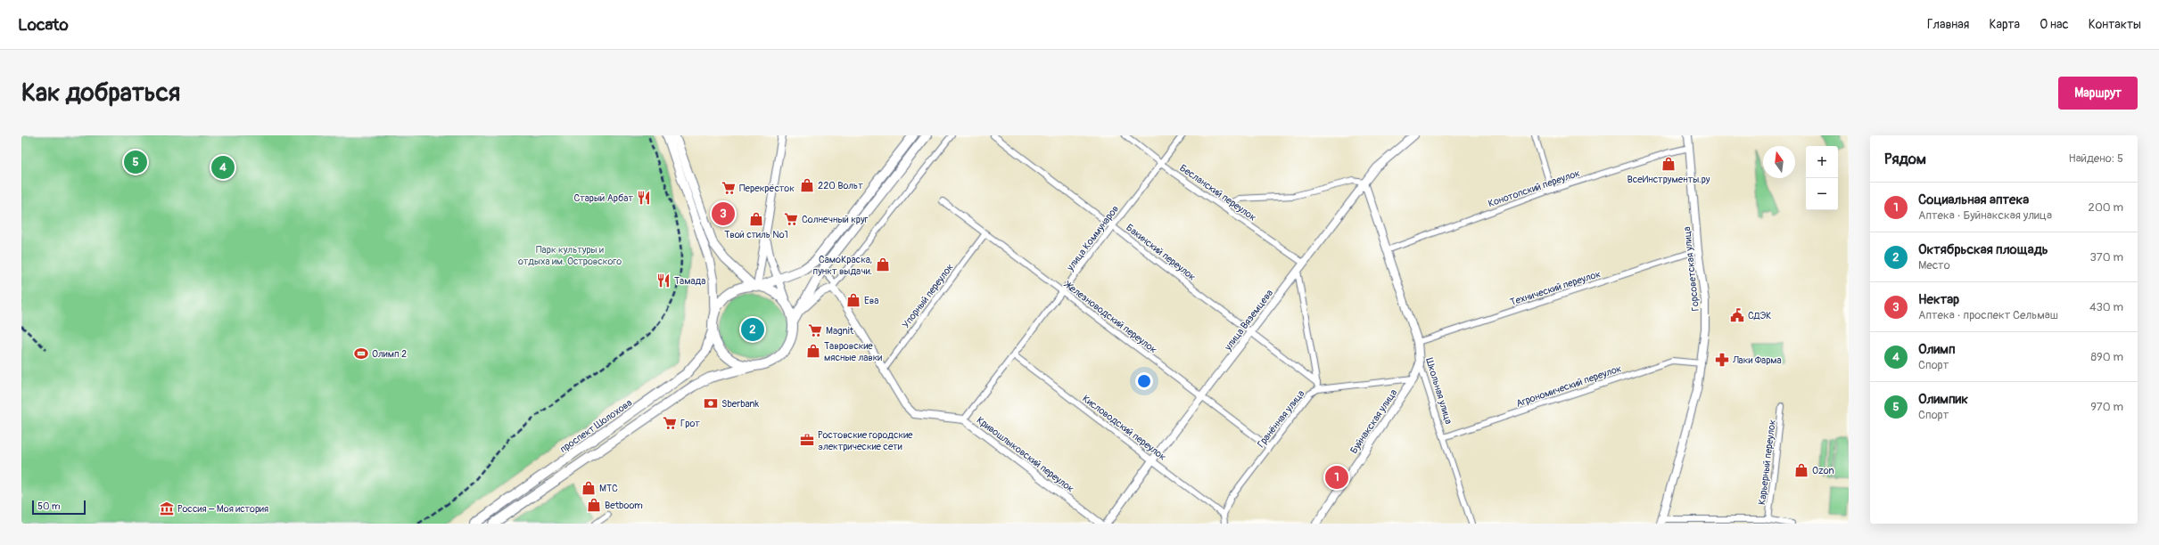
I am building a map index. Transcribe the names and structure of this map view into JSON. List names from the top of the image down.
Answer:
{
  "streets": {
    "main road": ["проспект Шолохова"],
    "street": [
      "Конотопский переулок",
      "Бесланский переулок",
      "улица Коммунаров",
      "Бакинский переулок",
      "Горсоветская улица",
      "Технический переулок",
      "Упорный переулок",
      "Железноводский переулок",
      "улица Вяземцева",
      "Агрономический переулок",
      "Школьная улица",
      "Гранённая улица",
      "Буйнакская улица",
      "Кисловодский переулок",
      "Кривошлыковский переулок",
      "Карьерный переулок"
    ]
  },
  "crossings": [
    ["Конотопский переулок", "Горсоветская улица"],
    ["Конотопский переулок", "Школьная улица"],
    ["Бесланский переулок", "улица Коммунаров"],
    ["Бесланский переулок", "улица Вяземцева"],
    ["улица Коммунаров", "Бакинский переулок"],
    ["улица Коммунаров", "Железноводский переулок"],
    ["улица Коммунаров", "Кисловодский переулок"],
    ["улица Коммунаров", "Кривошлыковский переулок"],
    ["Бакинский переулок", "улица Вяземцева"],
    ["Бакинский переулок", "Гранённая улица"],
    ["Горсоветская улица", "Технический переулок"],
    ["Горсоветская улица", "Агрономический переулок"],
    ["Технический переулок", "Школьная улица"],
    ["Упорный переулок", "Железноводский переулок"],
    ["Упорный переулок", "Кривошлыковский переулок"],
    ["Железноводский переулок", "улица Вяземцева"],
    ["Железноводский переулок", "Гранённая улица"],
    ["улица Вяземцева", "Школьная улица"],
    ["улица Вяземцева", "Кисловодский переулок"],
    ["Агрономический переулок", "Школьная улица"],
    ["Школьная улица", "Буйнакская улица"],
    ["Гранённая улица", "Буйнакская улица"],
    ["Гранённая улица", "Кисловодский переулок"]
  ],
  "parks": ["Парк культуры и отдыха им. Островского"],
  "places": {
    "shop": [
      "ВсеИнструменты.ру",
      "220 Вольт",
      "Твой стиль №1",
      "СамоКраска, пункт выдачи.",
      "Ева",
      "Тавровские мясные лавки",
      "Ozon",
      "МТС",
      "Betboom"
    ],
    "supermarket": [
      "Перекрёсток",
      "Солнечный круг",
      "Magnit",
      "Грот"
    ],
    "restaurant": ["Старый Арбат", "Тамада"],
    "public building": ["СДЭК"],
    "sports": ["Олимп 2"],
    "pharmacy": ["Лаки Фарма"],
    "bank": ["Sberbank"],
    "office": ["Ростовские городские электрические сети"],
    "museum": ["Россия – Моя история"]
  },
  "scale_bar": "50 m",
  "north": "top",
  "page": {
    "header": "Locato",
    "nav": [
      "Главная",
      "Карта",
      "О нас",
      "Контакты"
    ],
    "buttons": "Маршрут",
    "title": "Как добраться",
    "heading": ["Рядом", "Найдено: 5"],
    "map_buttons": ["+", "−"],
    "pins": [
      "5",
      "4",
      "3",
      "2",
      "1"
    ],
    "list": [
      {
        "mark": "1",
        "name": "Социальная аптека",
        "note": "Аптека · Буйнакская улица",
        "value": "200 m"
      },
      {
        "mark": "2",
        "name": "Октябрьская площадь",
        "note": "Место",
        "value": "370 m"
      },
      {
        "mark": "3",
        "name": "Нектар",
        "note": "Аптека · проспект Сельмаш",
        "value": "430 m"
      },
      {
        "mark": "4",
        "name": "Олимп",
        "note": "Спорт",
        "value": "890 m"
      },
      {
        "mark": "5",
        "name": "Олимпик",
        "note": "Спорт",
        "value": "970 m"
      }
    ],
    "scale": "50 m"
  }
}
